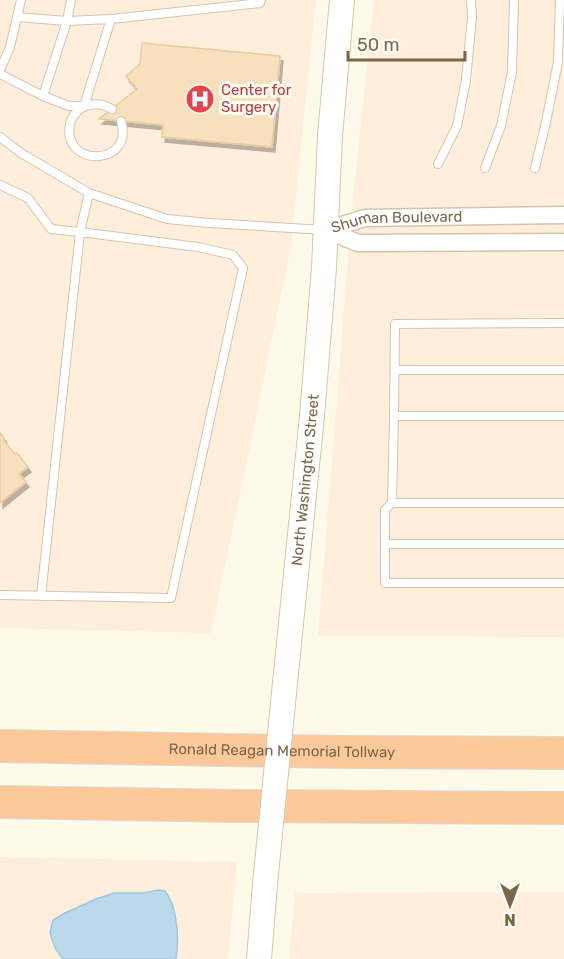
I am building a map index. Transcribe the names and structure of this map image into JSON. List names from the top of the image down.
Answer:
{
  "streets": {
    "highway": ["Ronald Reagan Memorial Tollway"],
    "main road": ["North Washington Street"],
    "street": ["Shuman Boulevard"]
  },
  "crossings": [
    ["Shuman Boulevard", "North Washington Street"]
  ],
  "places": {
    "hospital": ["Center for Surgery"]
  },
  "scale_bar": "50 m",
  "north": "bottom"
}
